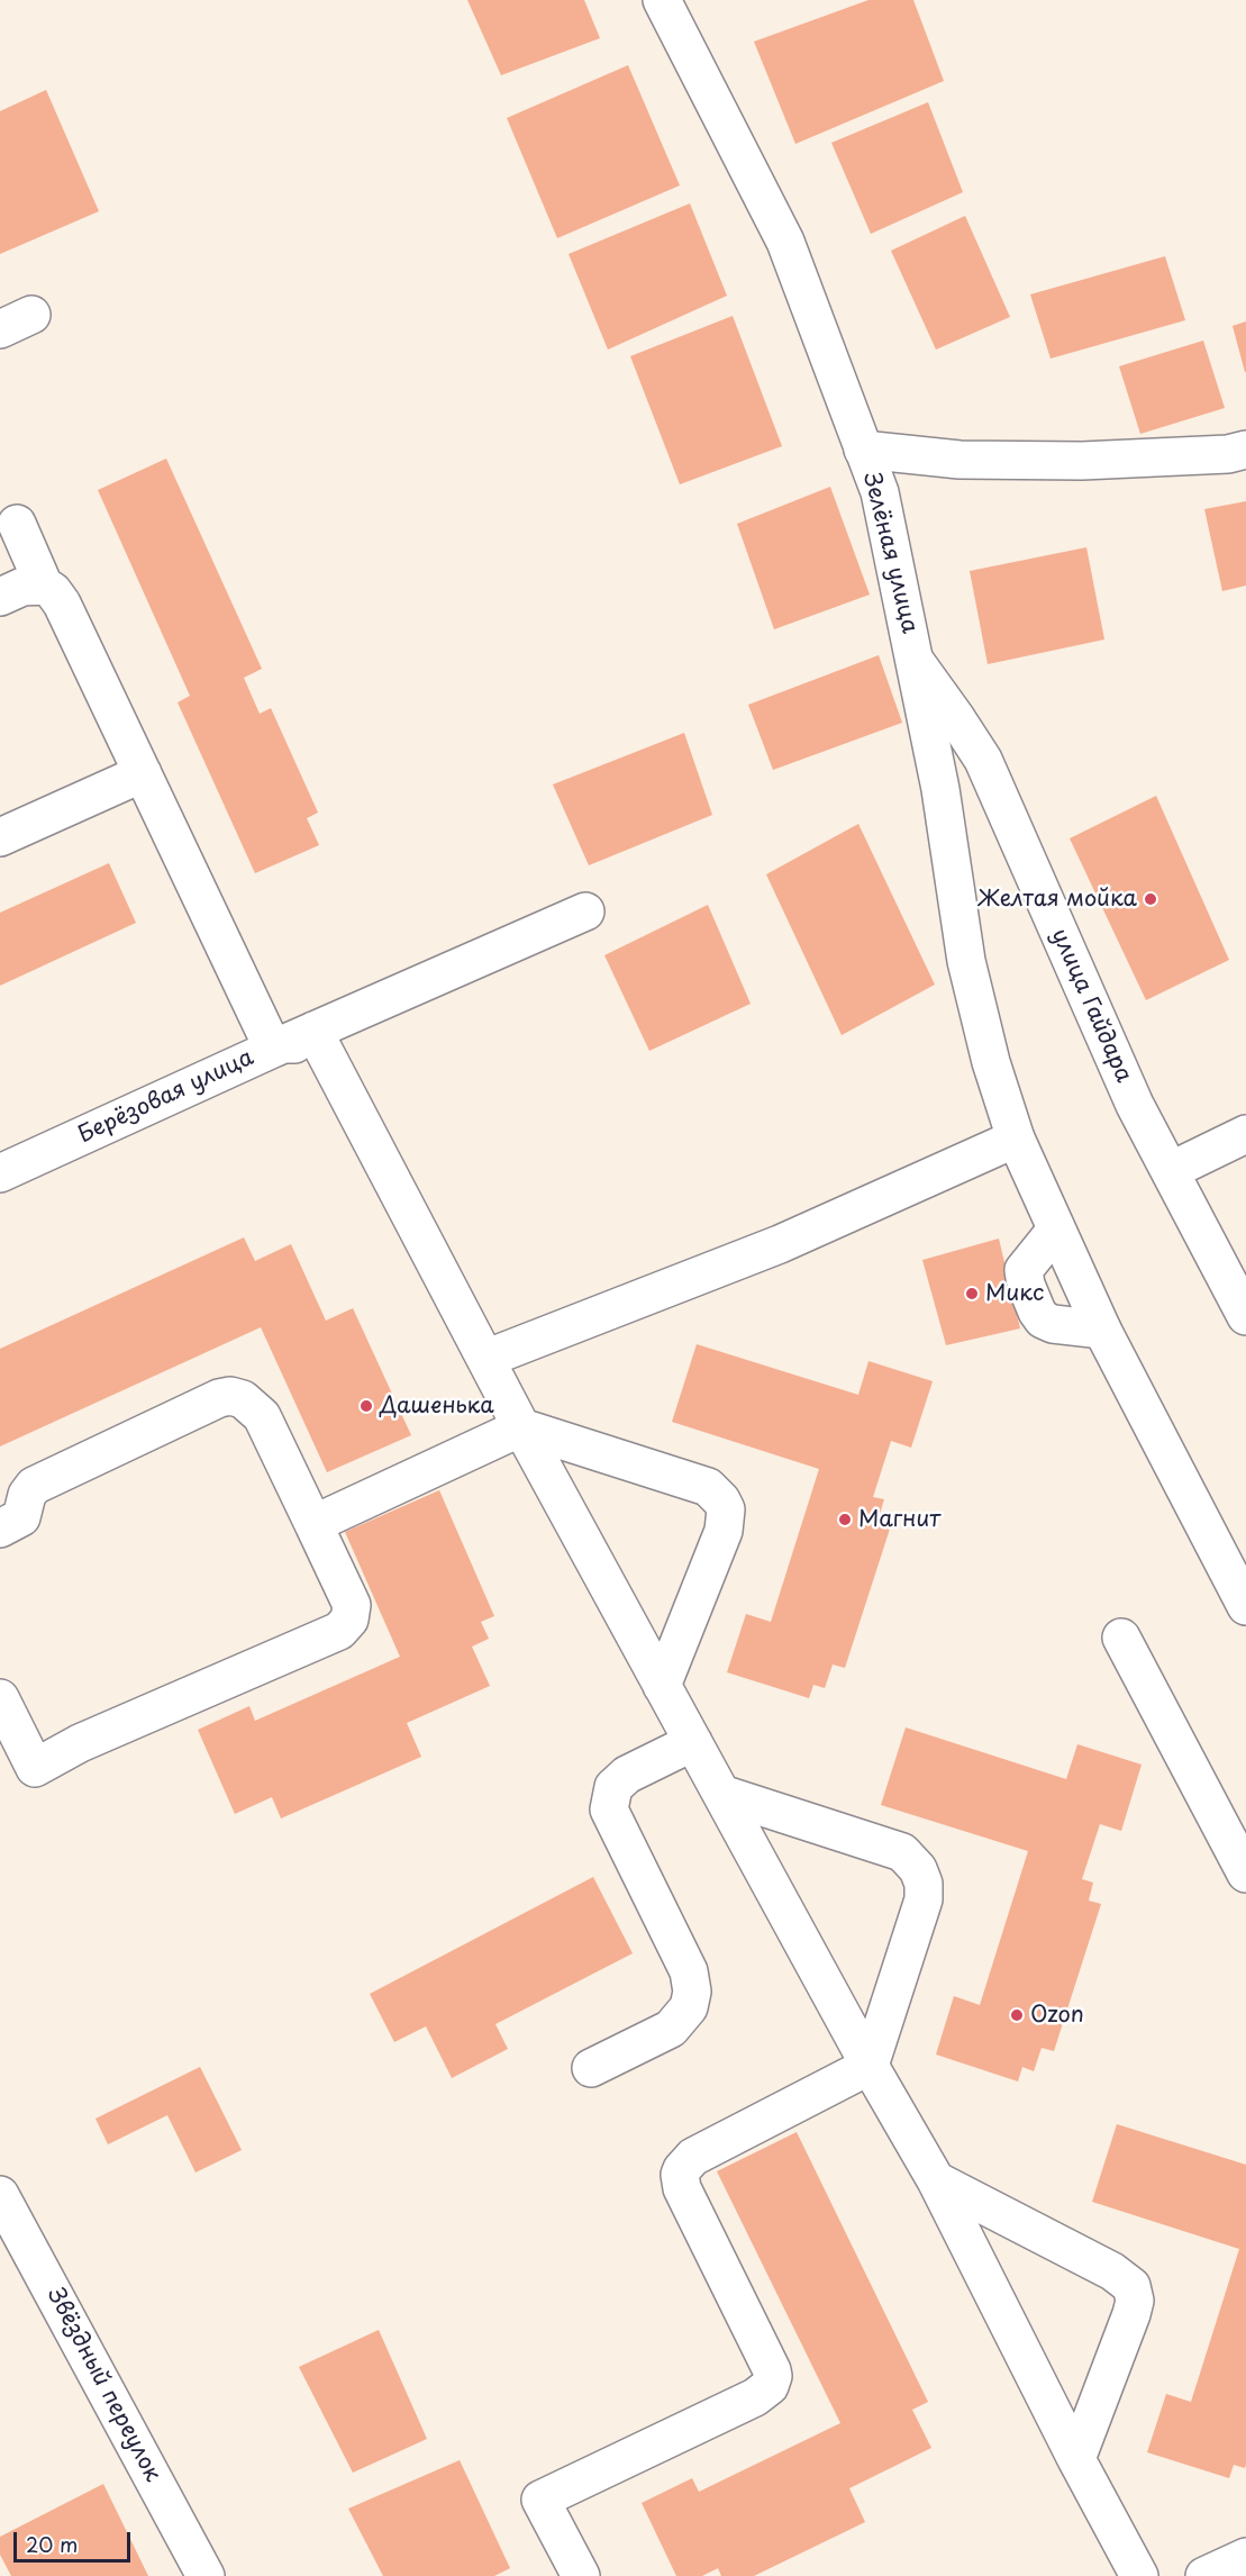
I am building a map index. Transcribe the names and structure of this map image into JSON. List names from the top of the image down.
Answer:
{
  "streets": {
    "street": [
      "Зелёная улица",
      "улица Гайдара",
      "Берёзовая улица",
      "Звёздный переулок"
    ]
  },
  "crossings": [
    ["Зелёная улица", "улица Гайдара"]
  ],
  "places": [
    "Желтая мойка",
    "Микс",
    "Дашенька",
    "Магнит",
    "Ozon"
  ],
  "scale_bar": "20 m"
}
